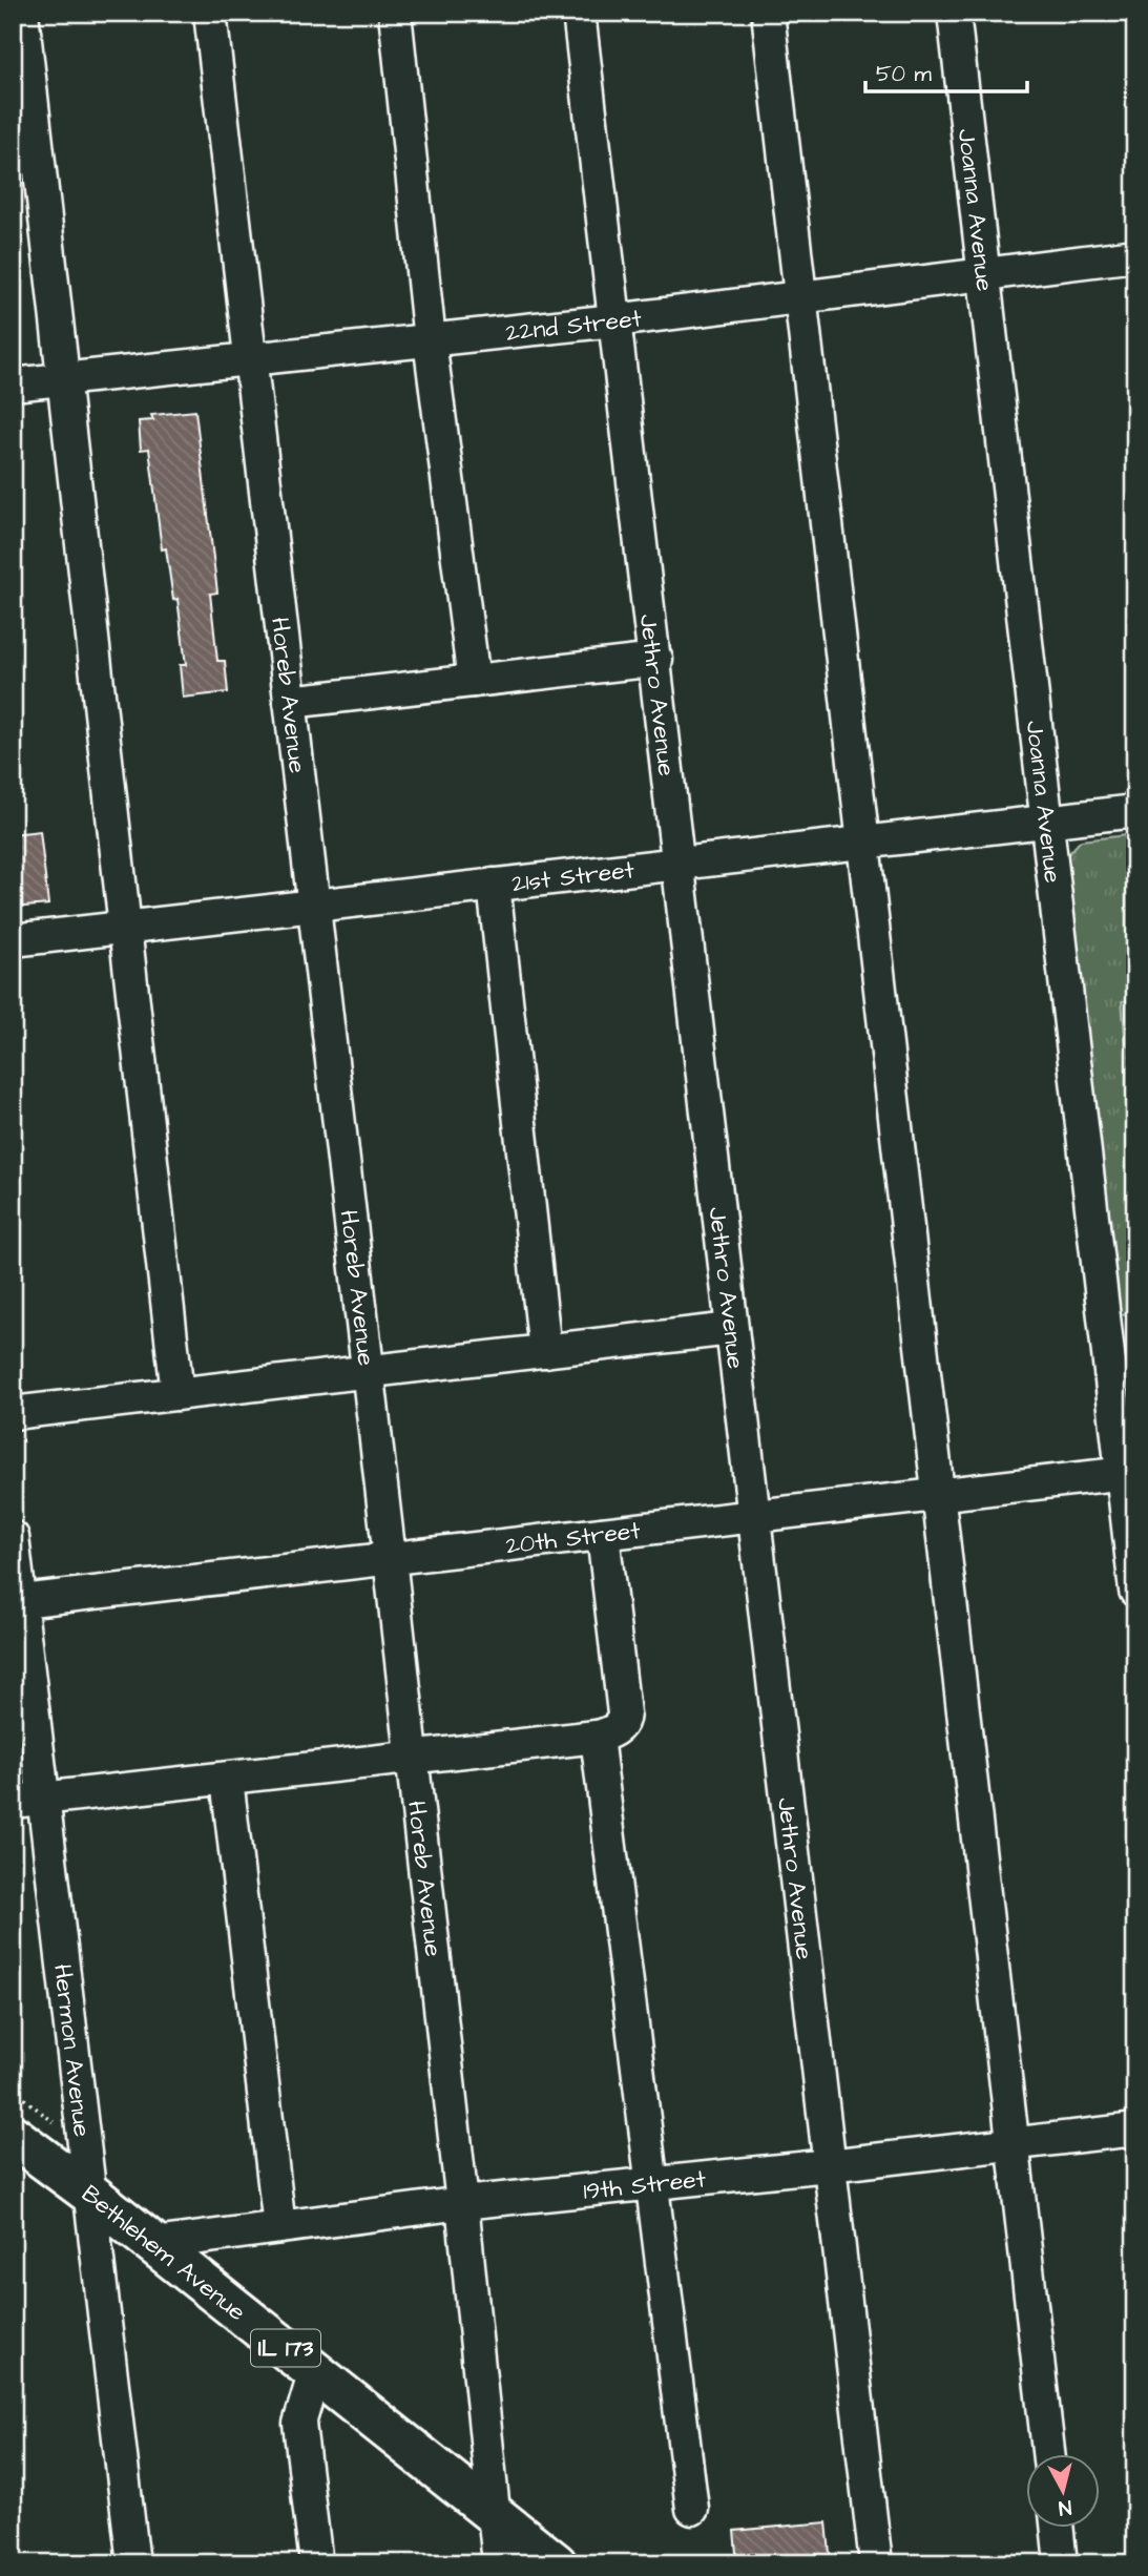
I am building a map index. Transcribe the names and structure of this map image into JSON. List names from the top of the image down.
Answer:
{
  "streets": {
    "main road": ["Bethlehem Avenue", "IL 173"],
    "street": [
      "Joanna Avenue",
      "22nd Street",
      "Horeb Avenue",
      "Jethro Avenue",
      "21st Street",
      "20th Street",
      "Hermon Avenue",
      "19th Street"
    ]
  },
  "crossings": [
    ["Joanna Avenue", "22nd Street"],
    ["Joanna Avenue", "21st Street"],
    ["Joanna Avenue", "20th Street"],
    ["22nd Street", "Horeb Avenue"],
    ["22nd Street", "Jethro Avenue"],
    ["Horeb Avenue", "21st Street"],
    ["Horeb Avenue", "20th Street"],
    ["Horeb Avenue", "19th Street"],
    ["Horeb Avenue", "Bethlehem Avenue"],
    ["Jethro Avenue", "21st Street"],
    ["Jethro Avenue", "20th Street"],
    ["Jethro Avenue", "19th Street"],
    ["20th Street", "Hermon Avenue"],
    ["Hermon Avenue", "Bethlehem Avenue"],
    ["19th Street", "Bethlehem Avenue"]
  ],
  "scale_bar": "50 m",
  "north": "bottom"
}
